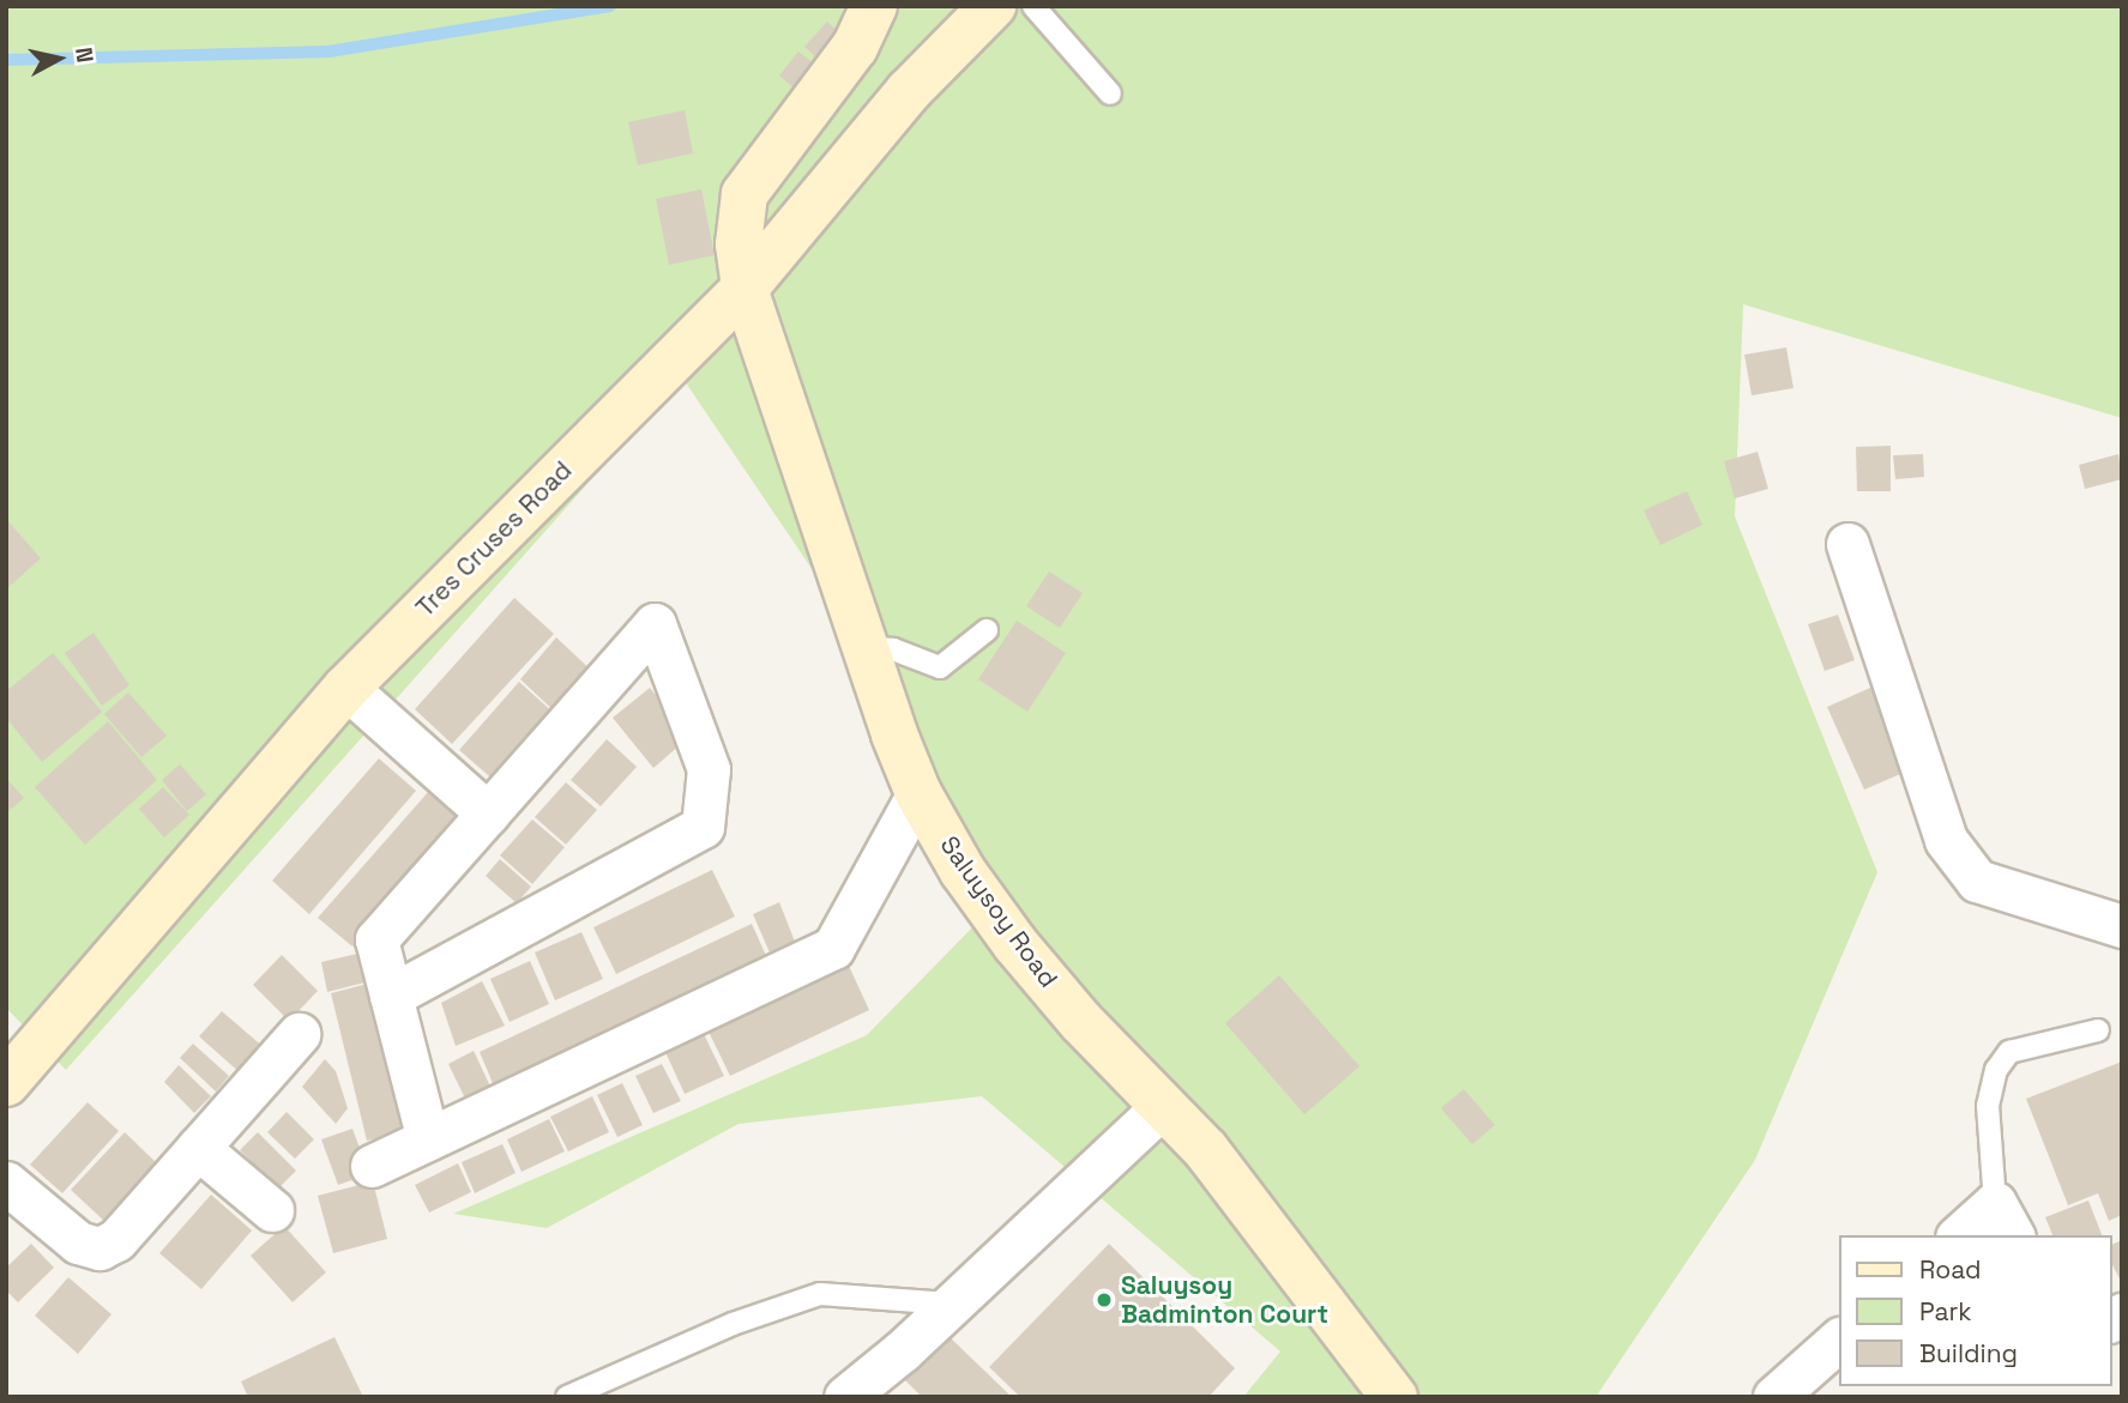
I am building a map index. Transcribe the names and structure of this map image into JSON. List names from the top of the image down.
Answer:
{
  "streets": {
    "main road": ["Tres Cruses Road", "Saluysoy Road"]
  },
  "crossings": [
    ["Tres Cruses Road", "Saluysoy Road"]
  ],
  "places": ["Saluysoy Badminton Court"],
  "legend": ["Road", "Park", "Building"],
  "north": "right"
}
